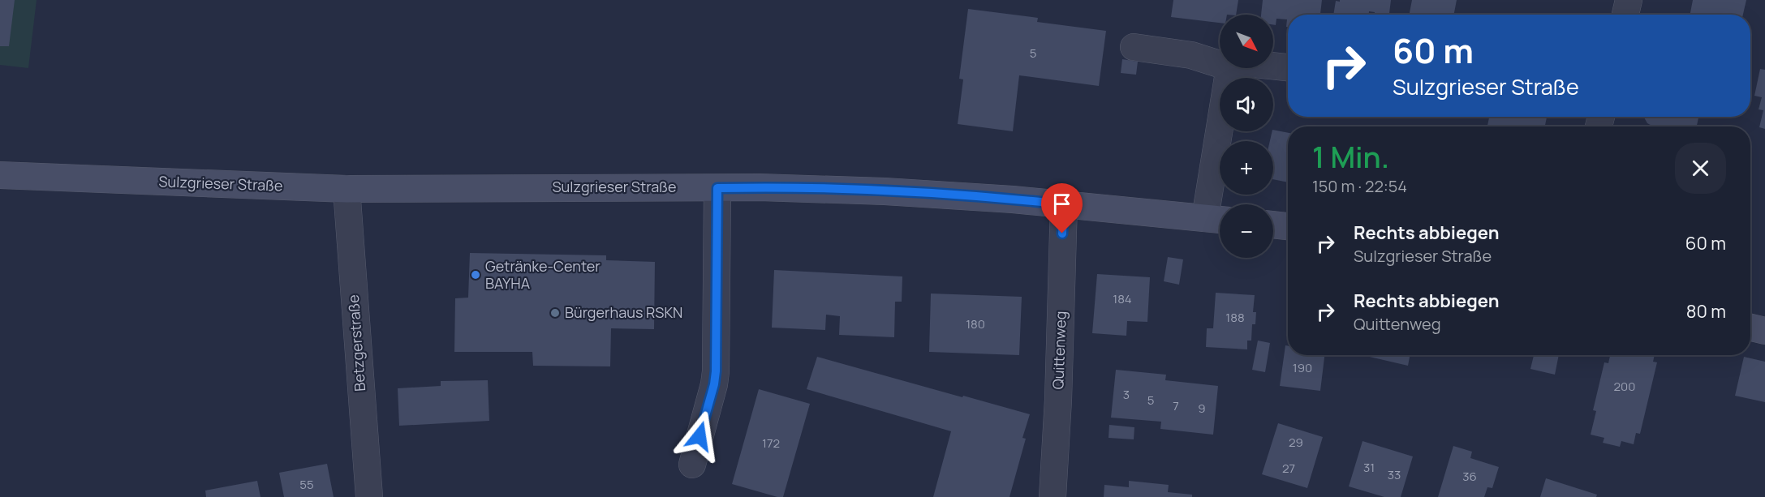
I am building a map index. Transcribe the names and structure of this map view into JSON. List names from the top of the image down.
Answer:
{
  "streets": {
    "street": ["Sulzgrieser Straße", "Betzgerstraße", "Quittenweg"]
  },
  "crossings": [
    ["Sulzgrieser Straße", "Betzgerstraße"],
    ["Sulzgrieser Straße", "Quittenweg"]
  ],
  "places": ["Getränke-Center BAYHA", "Bürgerhaus RSKN"],
  "house_numbers": [
    "5",
    "184",
    "188",
    "180",
    "190",
    "200",
    "3",
    "5",
    "7",
    "9",
    "29",
    "172",
    "31",
    "27",
    "33",
    "36",
    "55"
  ],
  "north": "bottom right",
  "page": {
    "map_buttons": ["+", "−"],
    "turn": ["60 m", "Sulzgrieser Straße"],
    "heading": ["1 Min.", "150 m · 22:54"],
    "list": [
      {
        "name": "Rechts abbiegen",
        "note": "Sulzgrieser Straße",
        "value": "60 m"
      },
      {
        "name": "Rechts abbiegen",
        "note": "Quittenweg",
        "value": "80 m"
      }
    ]
  }
}
